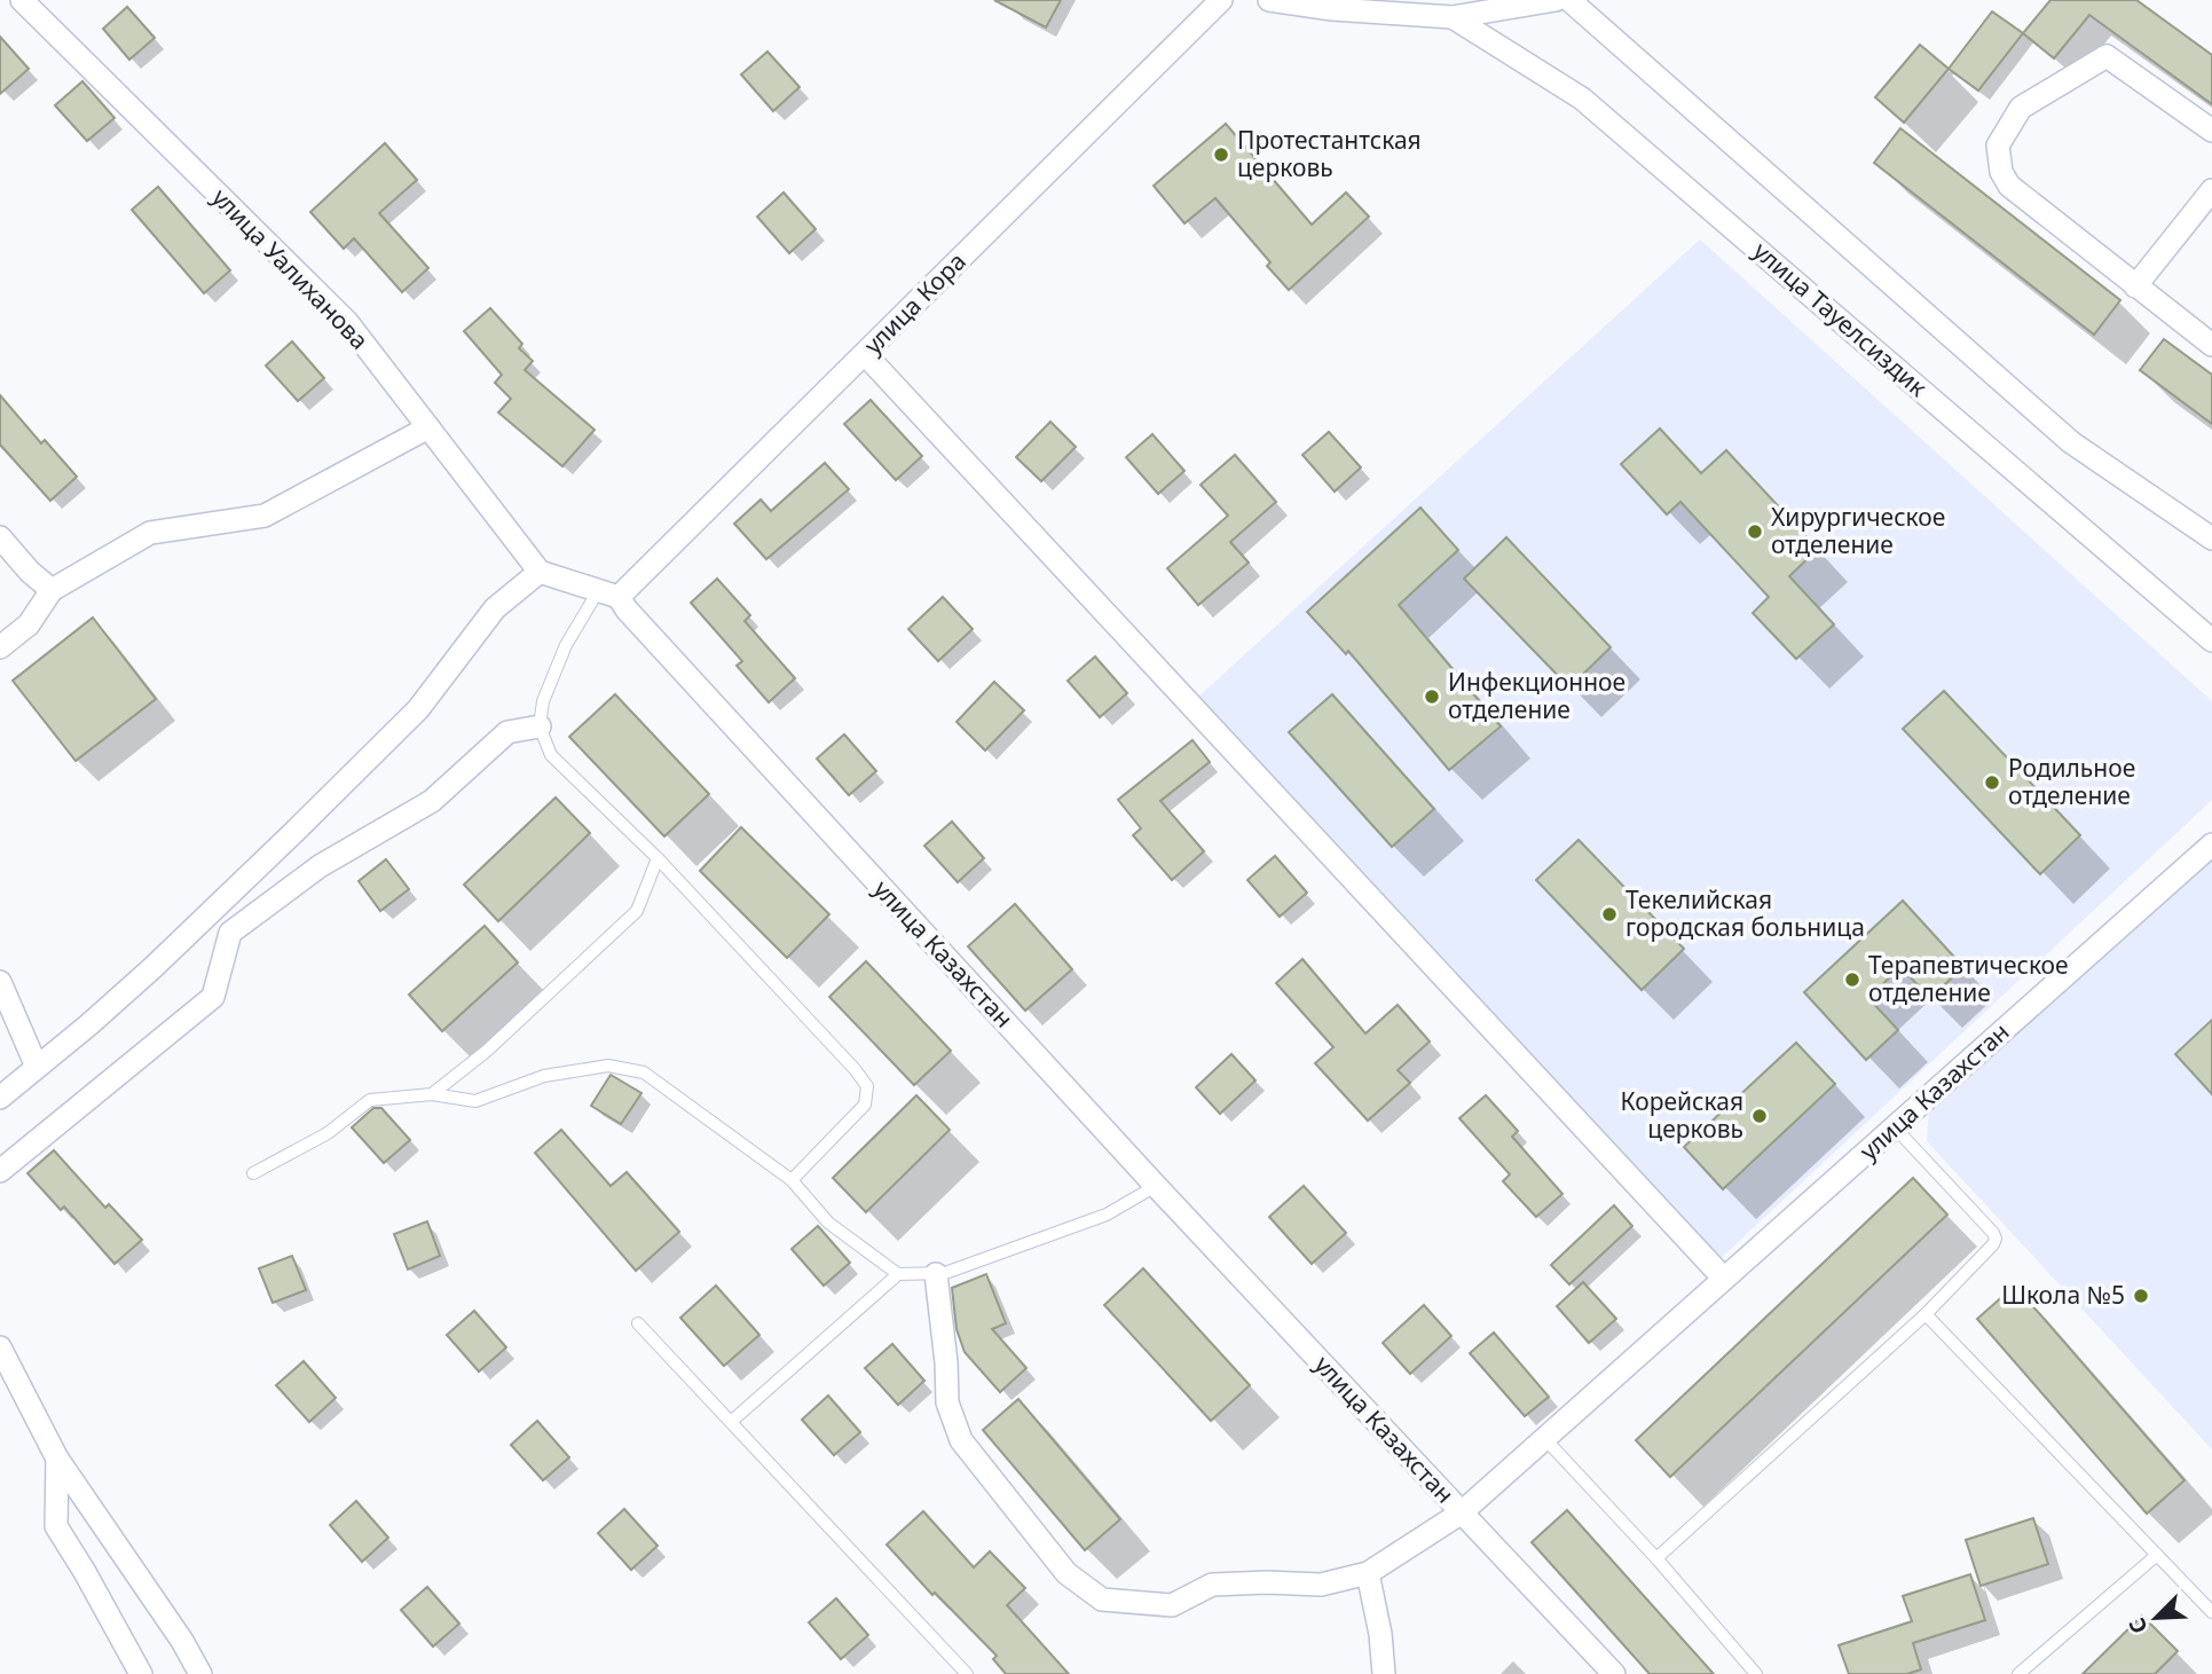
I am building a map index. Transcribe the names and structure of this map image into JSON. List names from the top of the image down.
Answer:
{
  "streets": {
    "street": [
      "улица Уалиханова",
      "улица Кора",
      "улица Тауелсиздик",
      "улица Казахстан"
    ]
  },
  "crossings": [
    ["улица Кора", "улица Казахстан"]
  ],
  "places": [
    "Протестантская церковь",
    "Хирургическое отделение",
    "Инфекционное отделение",
    "Родильное отделение",
    "Текелийская городская больница",
    "Терапевтическое отделение",
    "Корейская церковь",
    "Школа №5"
  ],
  "north": "bottom left"
}
